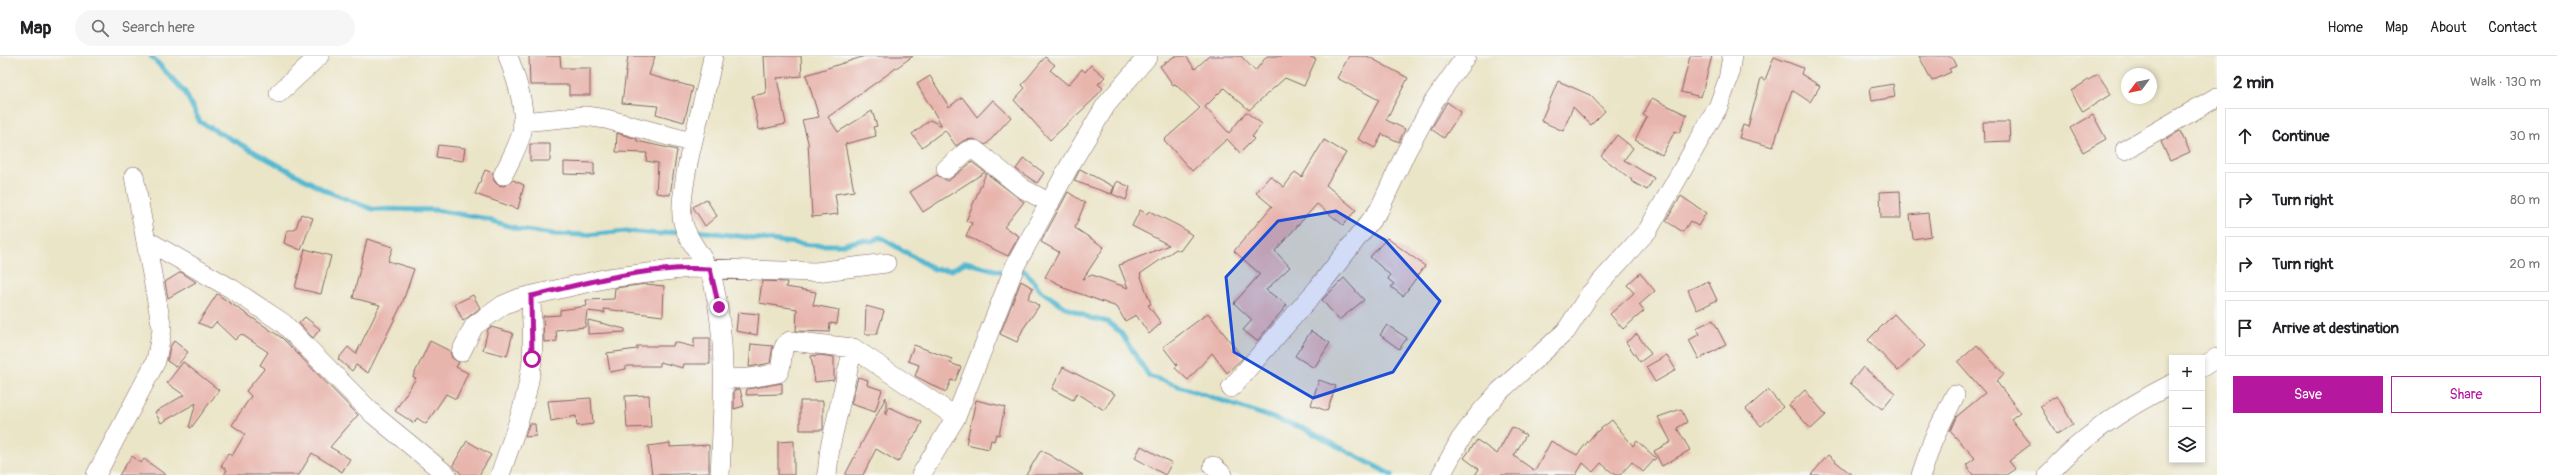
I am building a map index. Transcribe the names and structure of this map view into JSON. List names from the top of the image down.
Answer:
{
  "north": "bottom left",
  "page": {
    "header": "Map",
    "search": "Search here",
    "nav": [
      "Home",
      "Map",
      "About",
      "Contact"
    ],
    "heading": ["2 min", "Walk · 130 m"],
    "list": [
      ["Continue", "30 m"],
      ["Turn right", "80 m"],
      ["Turn right", "20 m"],
      "Arrive at destination"
    ],
    "map_buttons": ["+", "−"],
    "buttons": ["Save", "Share"]
  }
}
